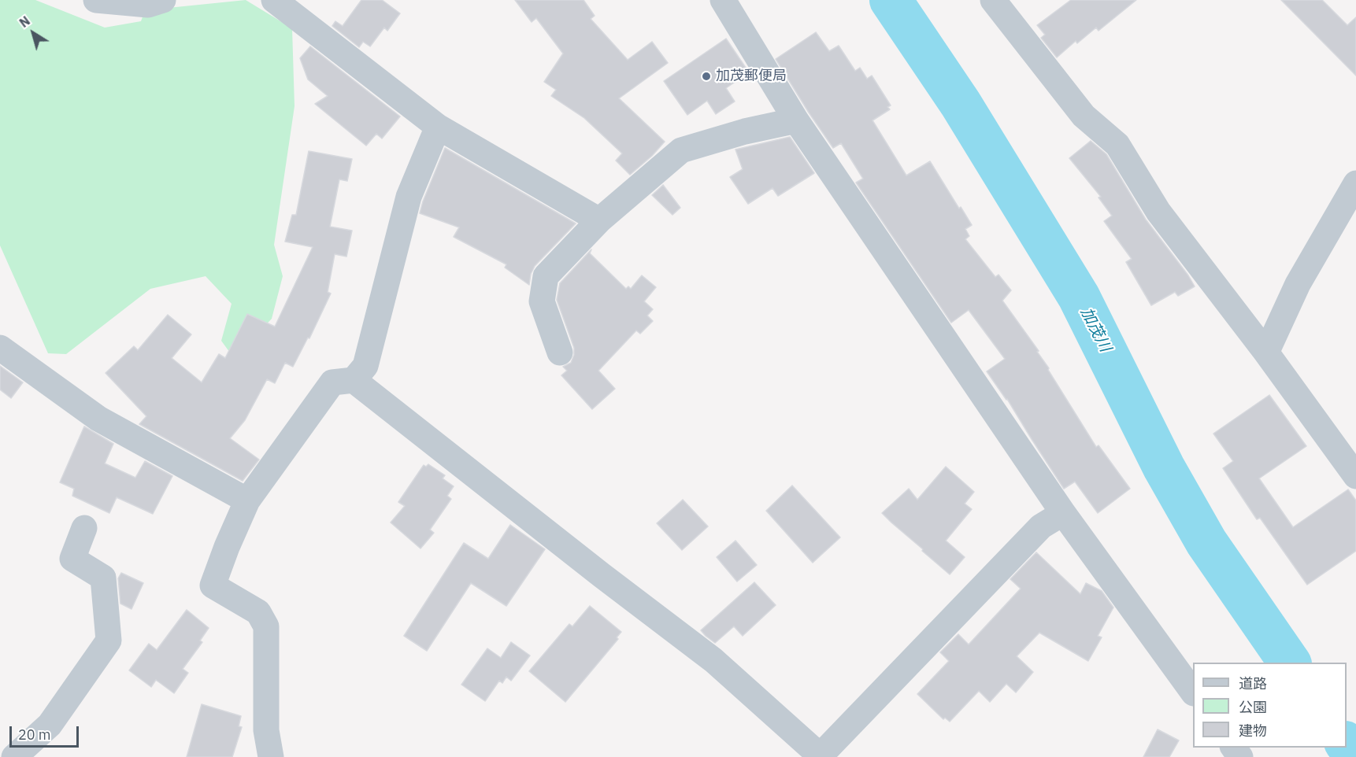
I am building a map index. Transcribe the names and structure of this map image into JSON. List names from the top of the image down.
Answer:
{
  "water": ["加茂川"],
  "places": ["加茂郵便局"],
  "legend": ["道路", "公園", "建物"],
  "scale_bar": "20 m",
  "north": "top left"
}
